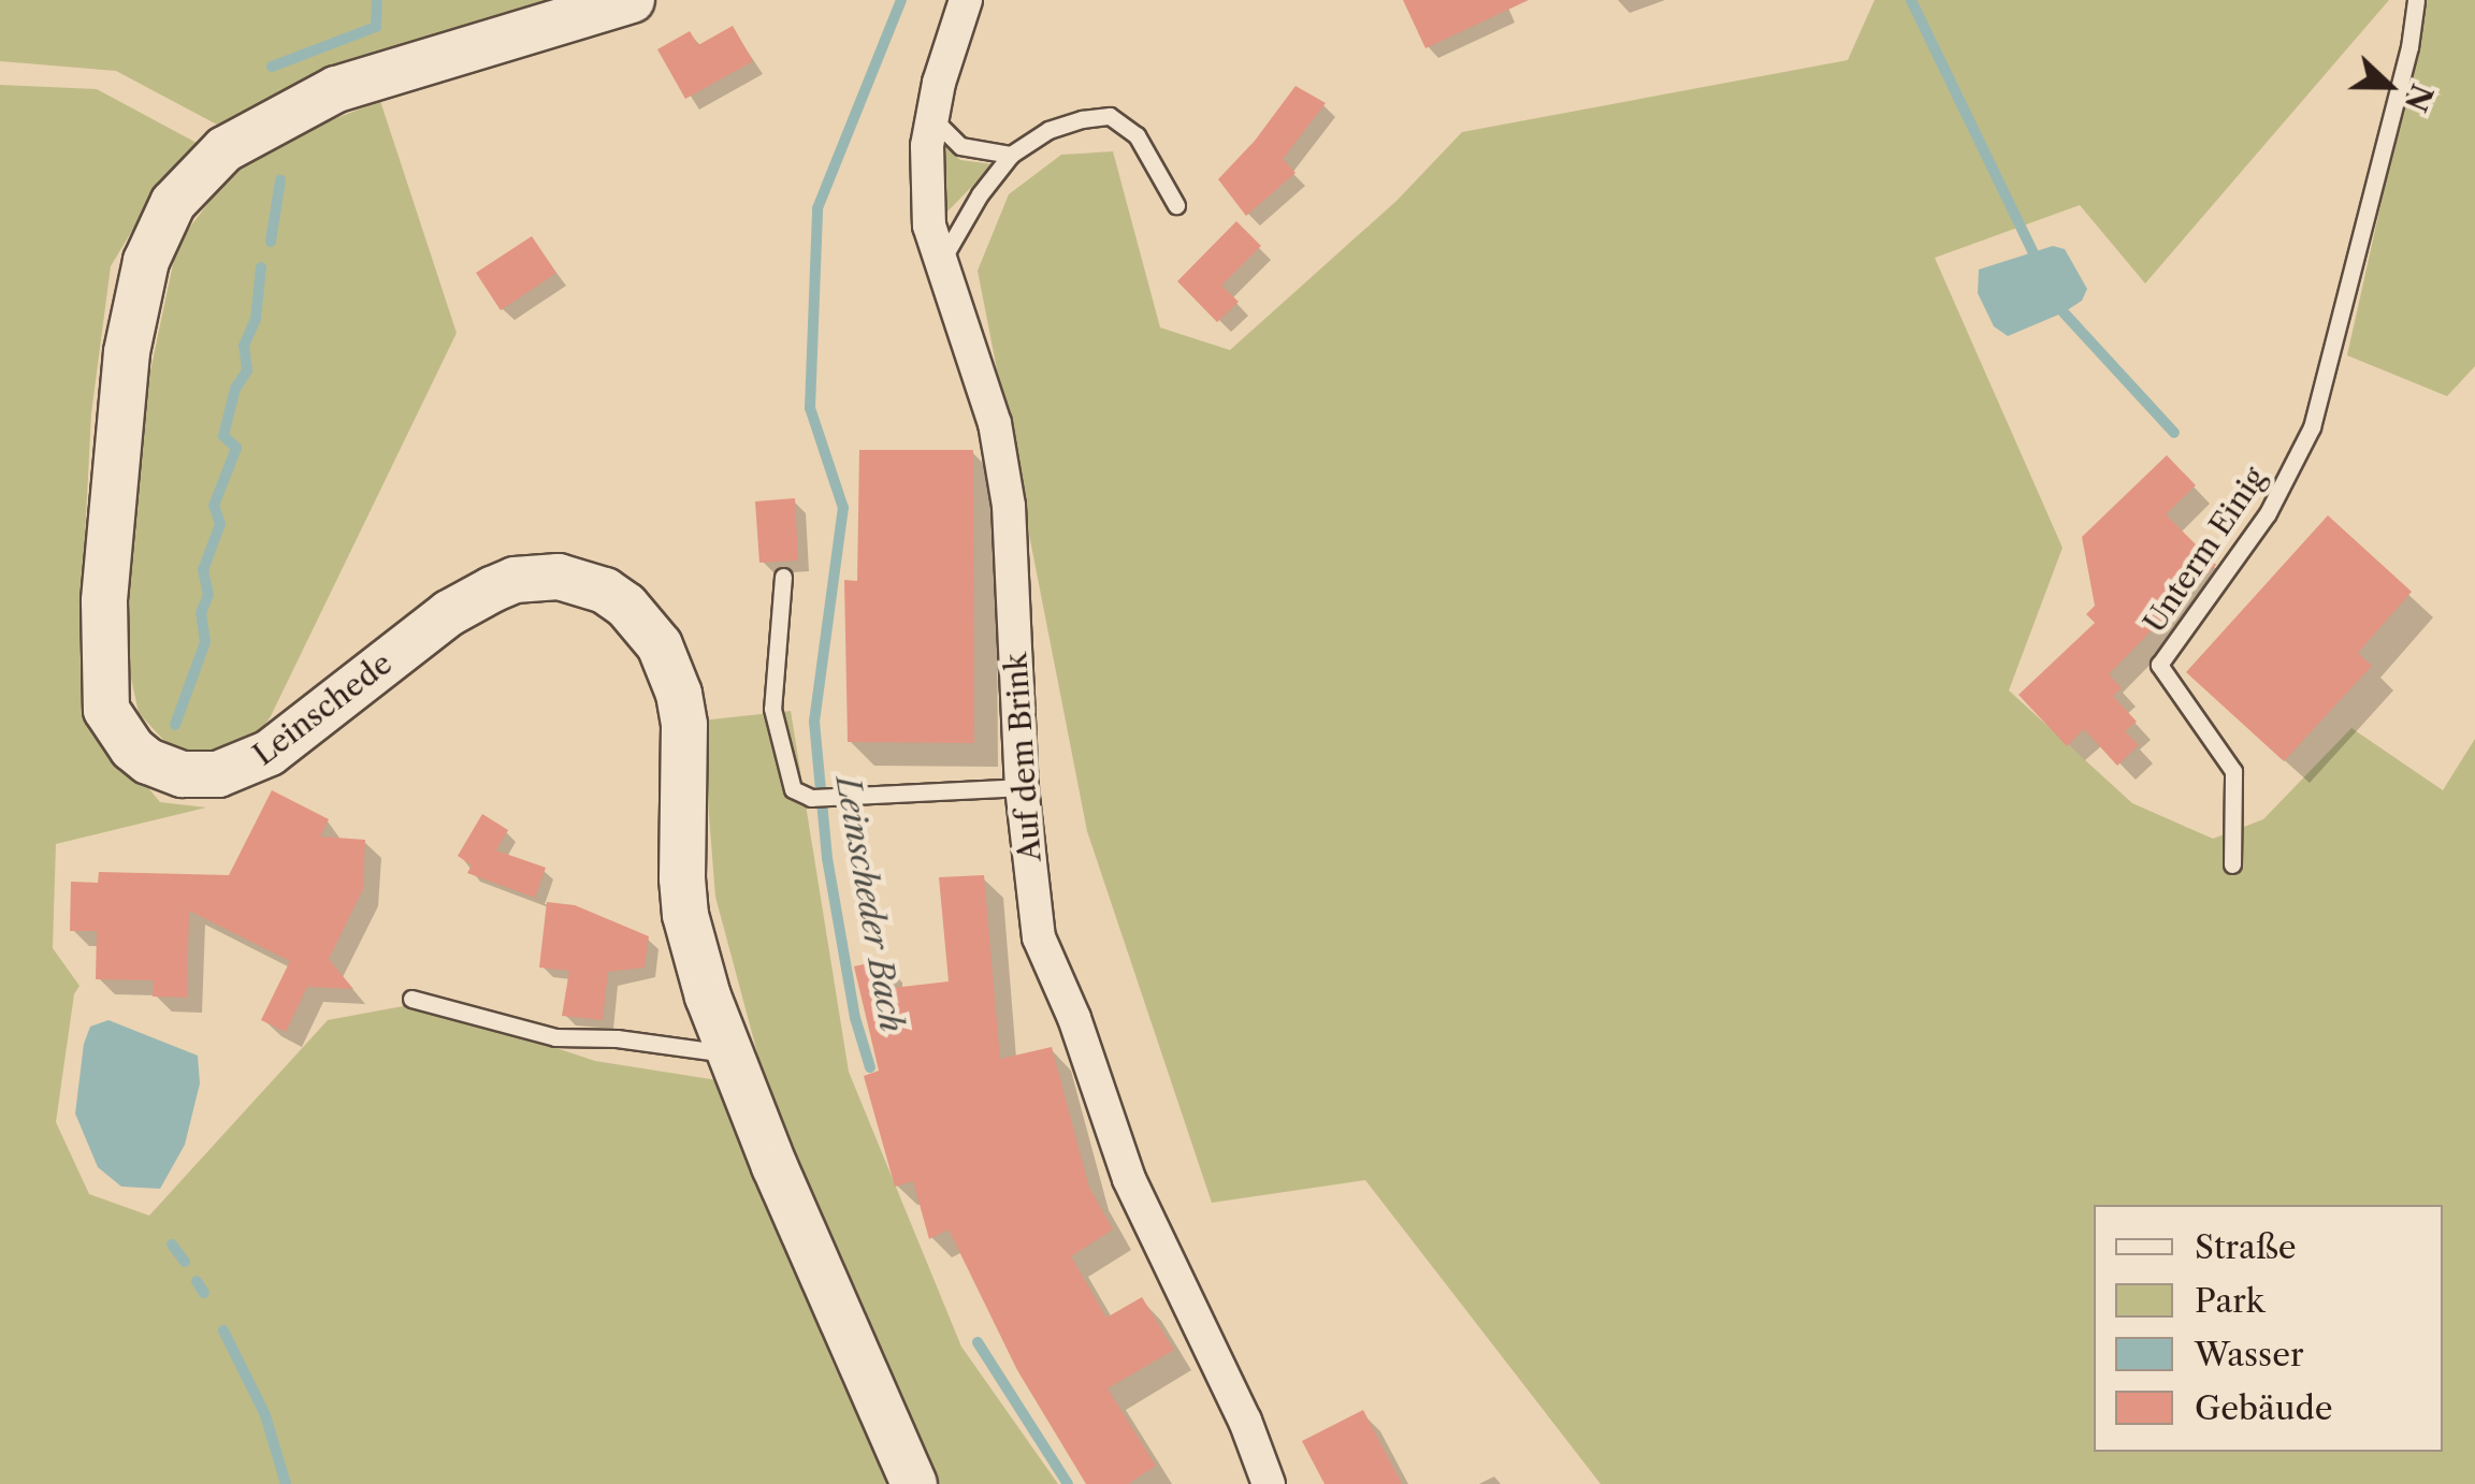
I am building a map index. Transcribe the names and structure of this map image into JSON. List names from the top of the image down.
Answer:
{
  "streets": {
    "main road": ["Leinschede"],
    "street": ["Auf dem Brink"],
    "lane": ["Unterm Einig"]
  },
  "water": ["Leinscheder Bach"],
  "legend": [
    "Straße",
    "Park",
    "Wasser",
    "Gebäude"
  ],
  "north": "right"
}
